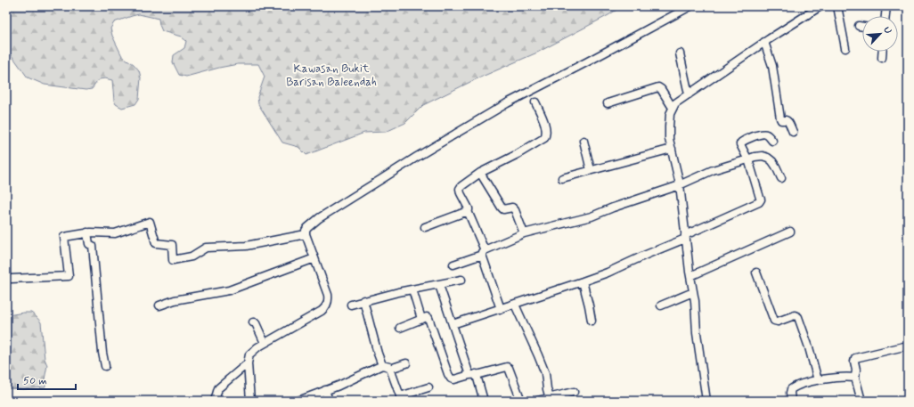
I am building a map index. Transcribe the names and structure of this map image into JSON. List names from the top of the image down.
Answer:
{
  "parks": ["Kawasan Bukit Barisan Baleendah"],
  "scale_bar": "50 m",
  "north": "top right"
}
